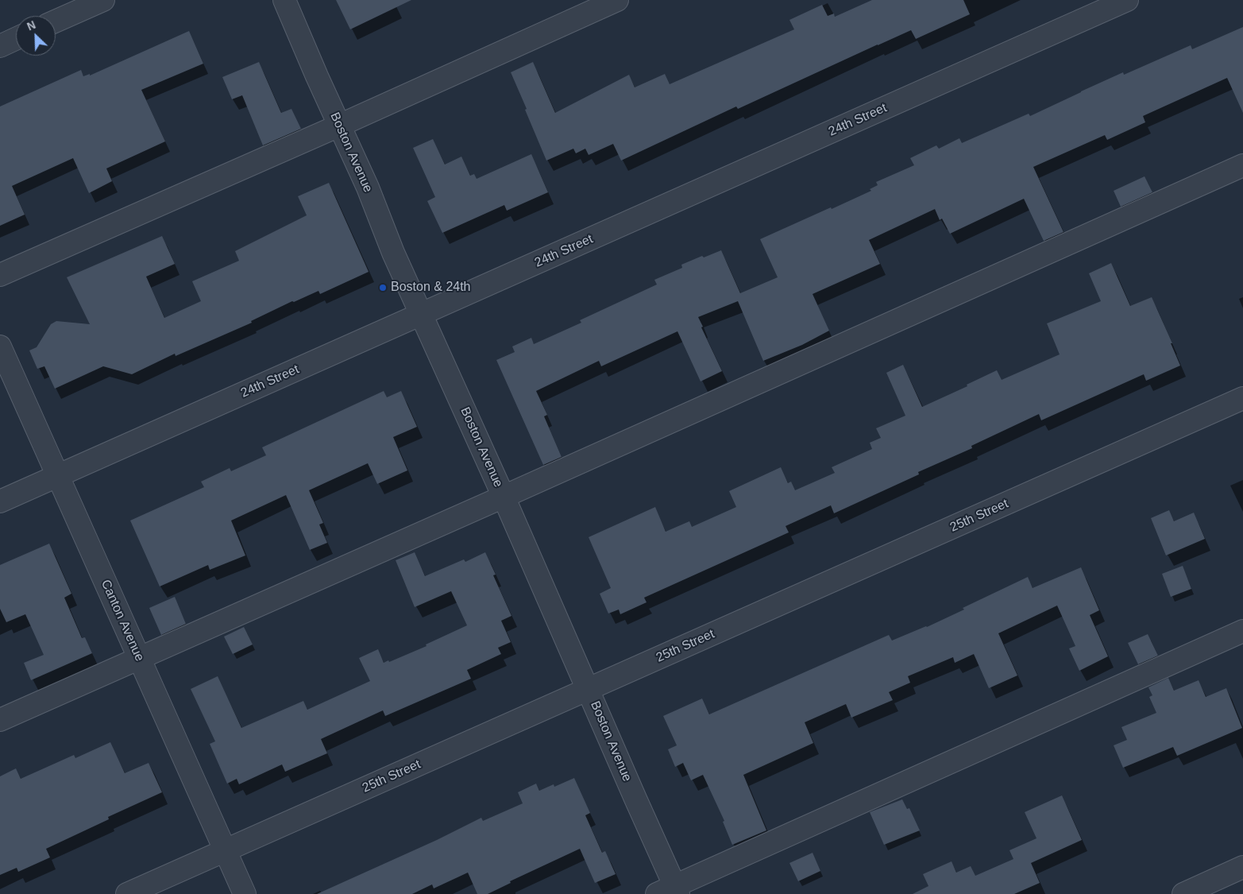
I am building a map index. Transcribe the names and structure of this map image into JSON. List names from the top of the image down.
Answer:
{
  "streets": {
    "street": [
      "24th Street",
      "Boston Avenue",
      "25th Street",
      "Canton Avenue"
    ]
  },
  "crossings": [
    ["24th Street", "Boston Avenue"],
    ["24th Street", "Canton Avenue"],
    ["Boston Avenue", "25th Street"],
    ["25th Street", "Canton Avenue"]
  ],
  "places": ["Boston & 24th"],
  "north": "top left"
}
